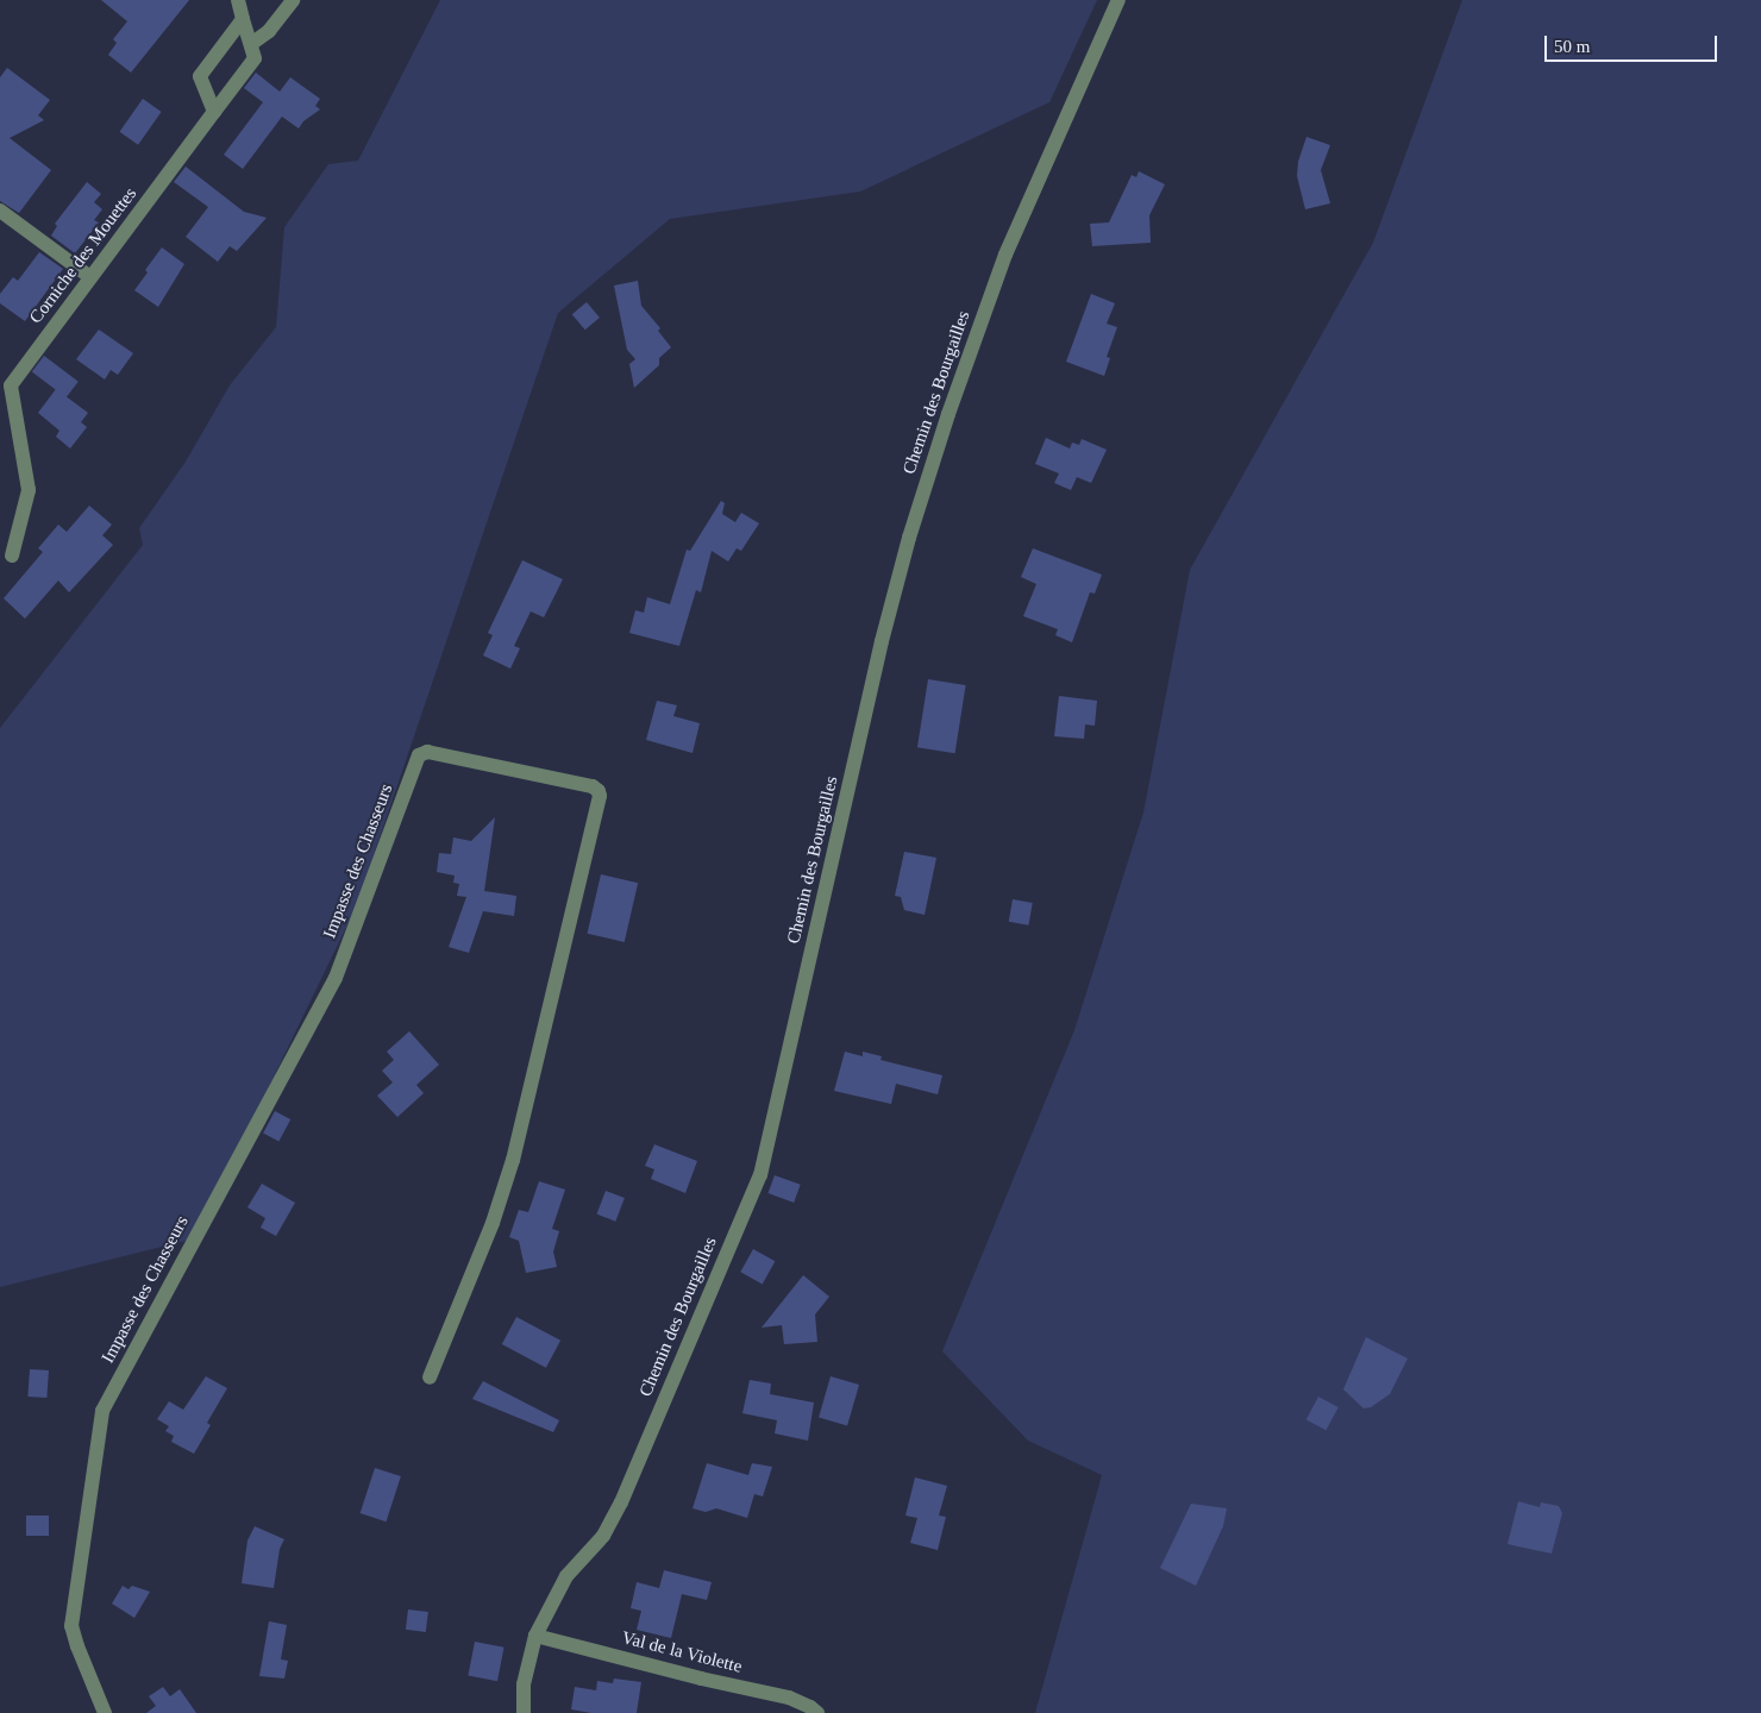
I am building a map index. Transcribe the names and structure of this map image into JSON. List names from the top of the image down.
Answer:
{
  "streets": {
    "street": [
      "Corniche des Mouettes",
      "Chemin des Bourgailles",
      "Impasse des Chasseurs",
      "Val de la Violette"
    ]
  },
  "crossings": [
    ["Chemin des Bourgailles", "Val de la Violette"]
  ],
  "scale_bar": "50 m"
}
